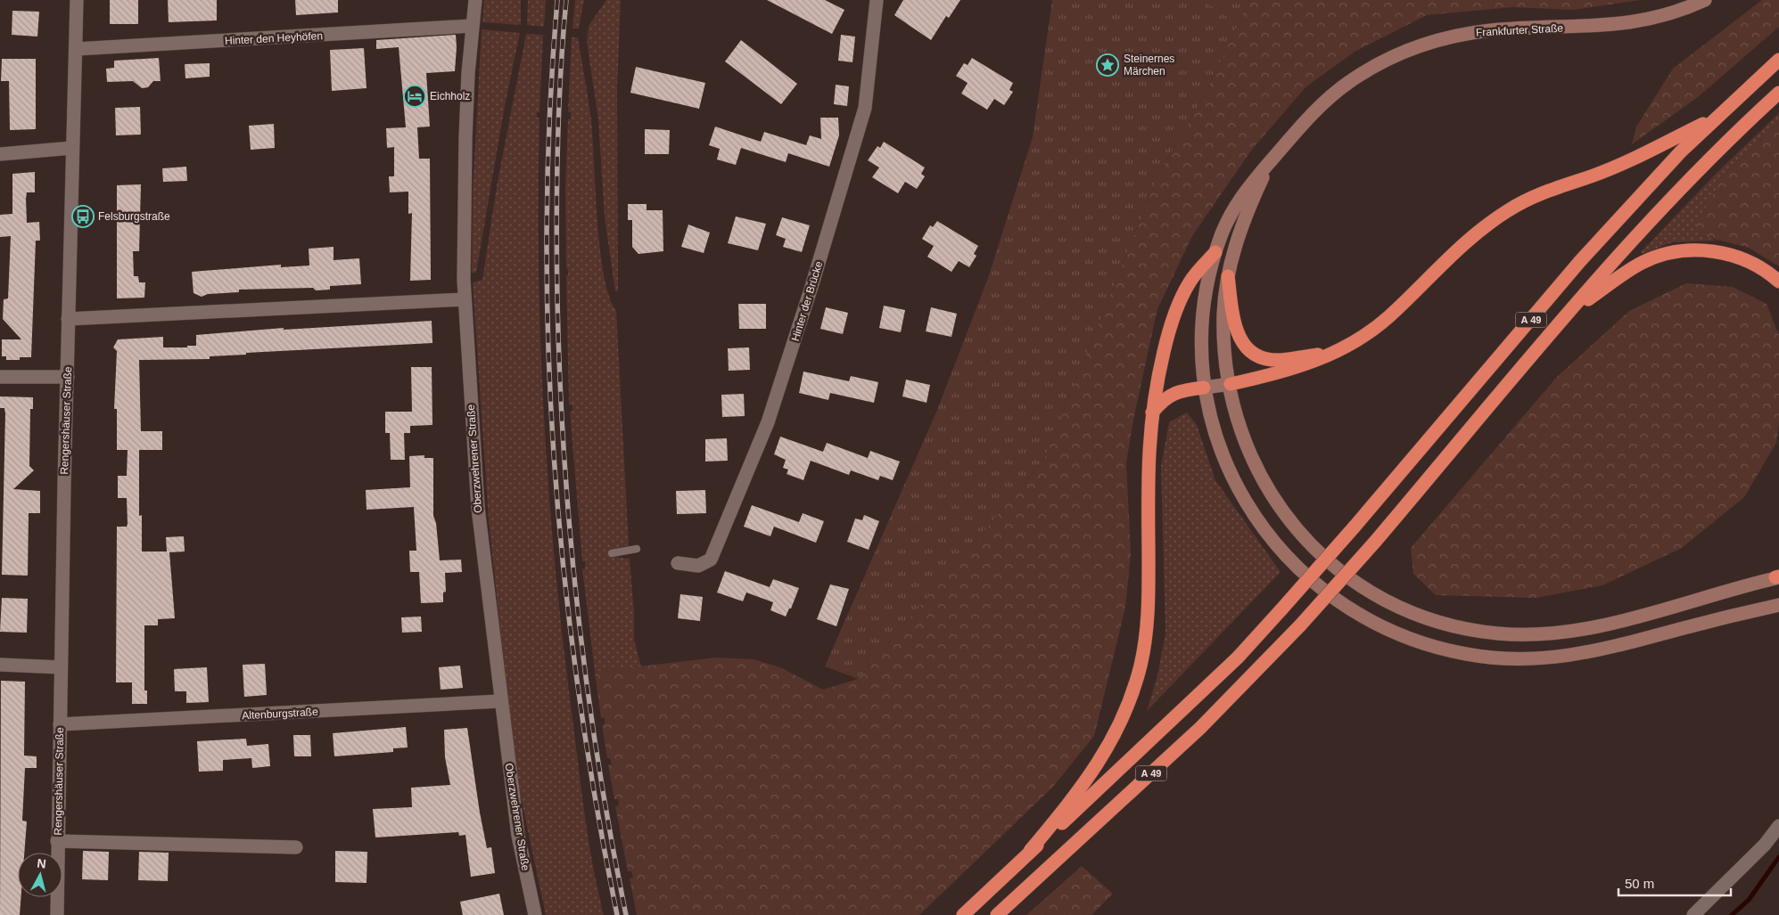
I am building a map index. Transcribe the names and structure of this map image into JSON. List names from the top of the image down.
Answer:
{
  "streets": {
    "highway": ["A 49"],
    "main road": ["Frankfurter Straße"],
    "street": [
      "Hinter den Heyhöfen",
      "Hinter der Brücke",
      "Rengershäuser Straße",
      "Oberzwehrener Straße",
      "Altenburgstraße"
    ]
  },
  "crossings": [
    ["Hinter den Heyhöfen", "Rengershäuser Straße"],
    ["Hinter den Heyhöfen", "Oberzwehrener Straße"],
    ["Rengershäuser Straße", "Altenburgstraße"],
    ["Oberzwehrener Straße", "Altenburgstraße"]
  ],
  "places": {
    "place": ["Steinernes Märchen"],
    "hotel": ["Eichholz"],
    "bus stop": ["Felsburgstraße"]
  },
  "scale_bar": "50 m",
  "north": "top"
}
